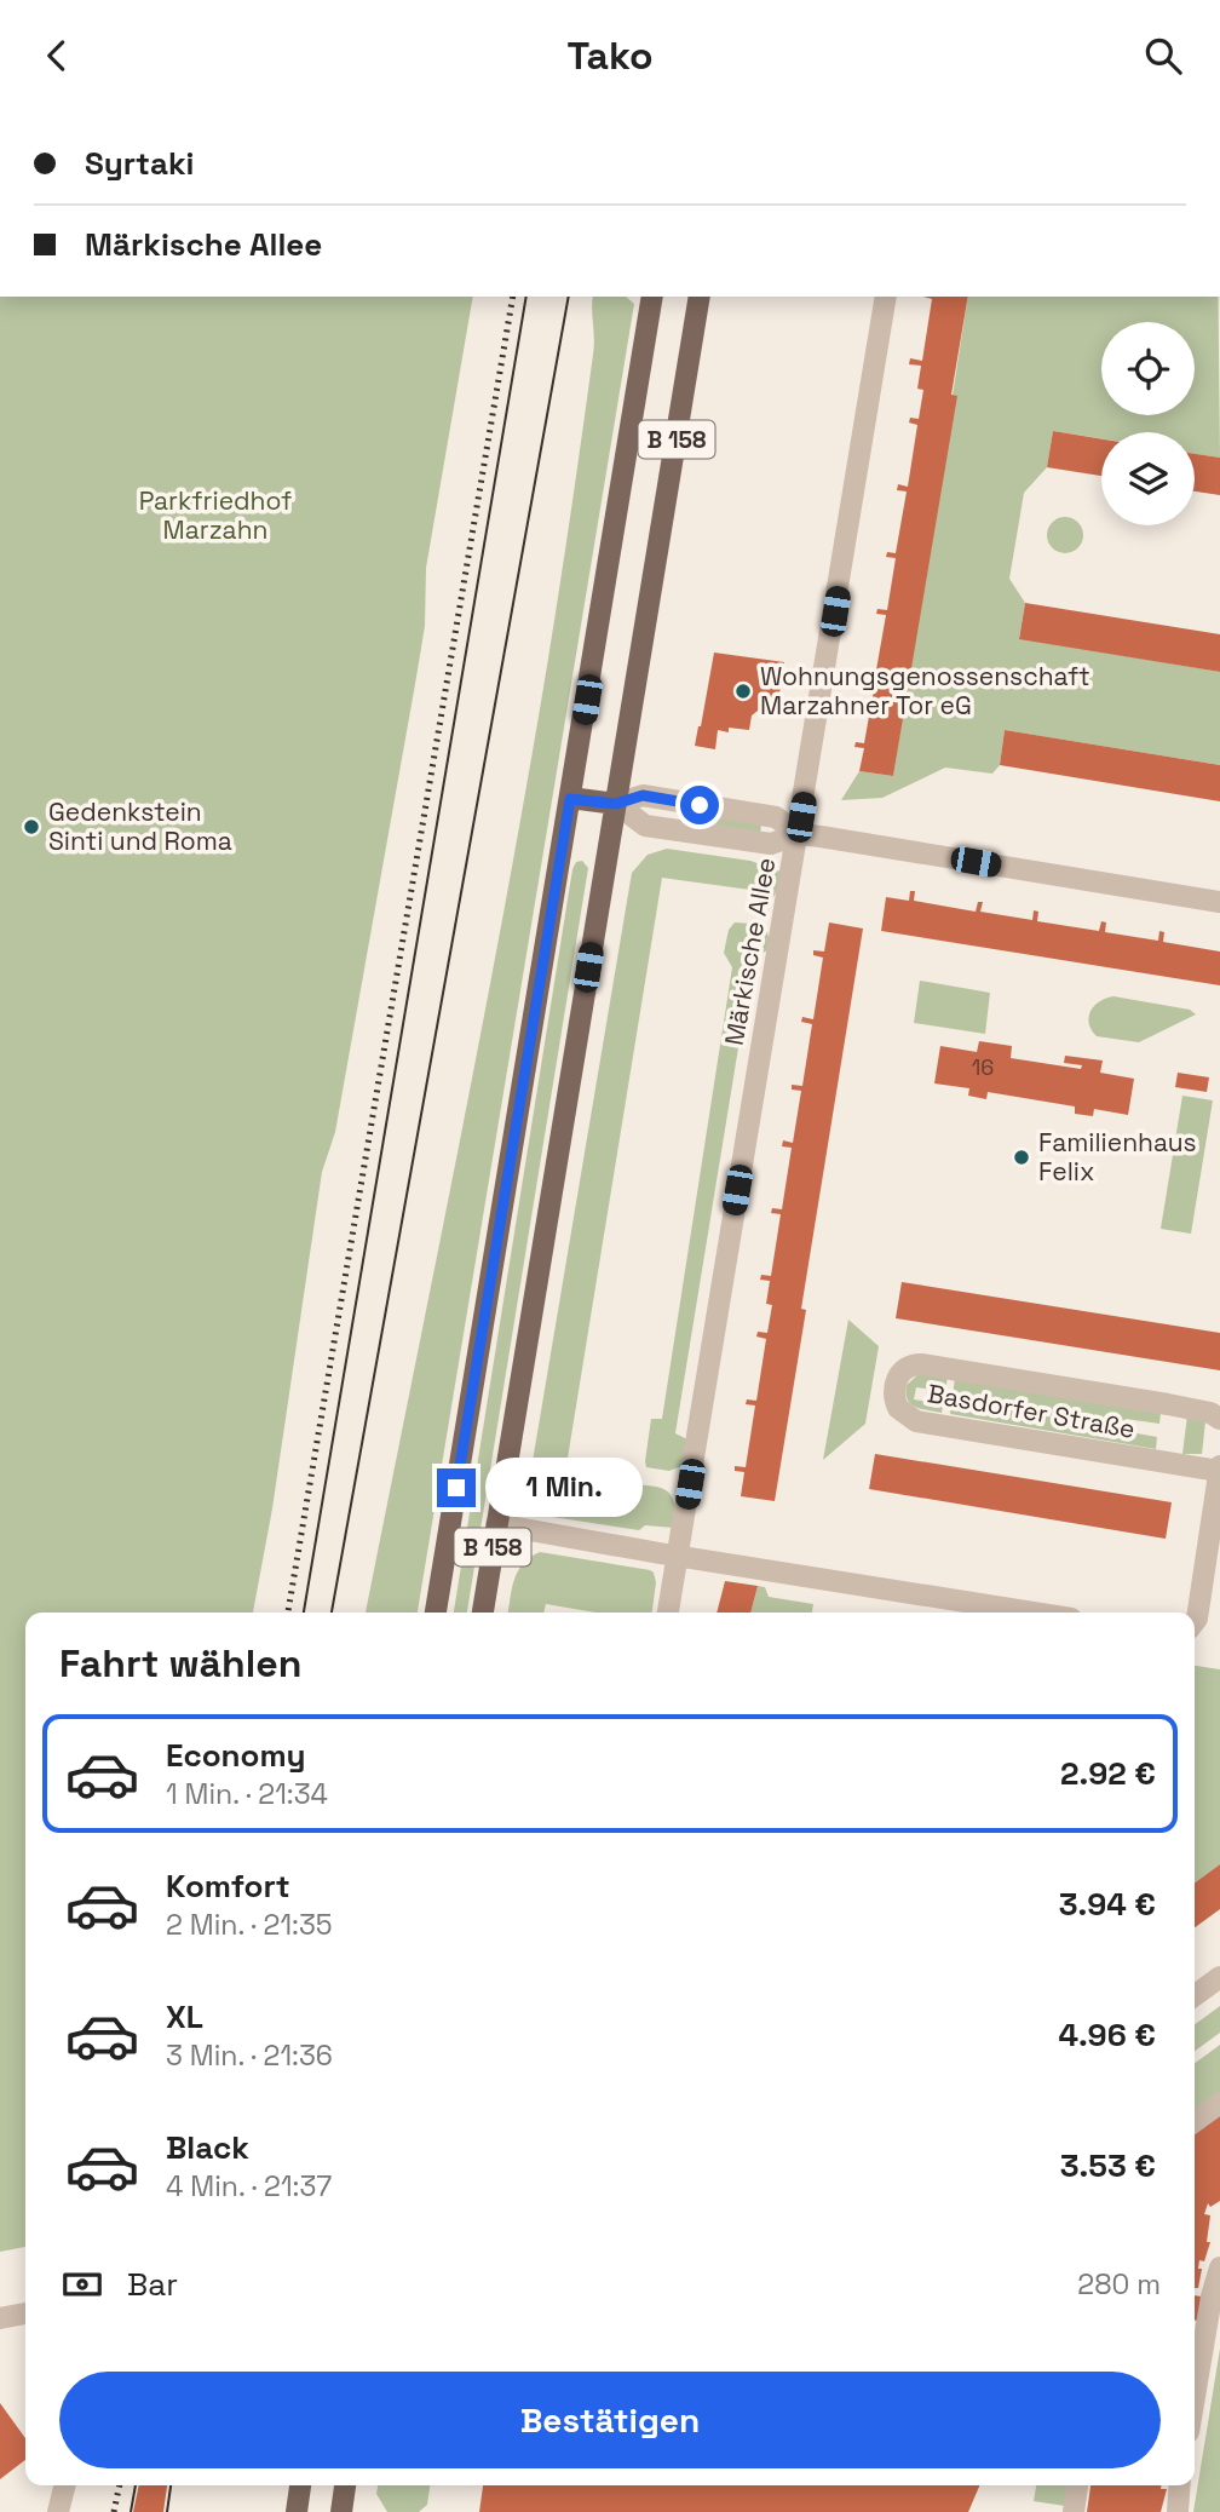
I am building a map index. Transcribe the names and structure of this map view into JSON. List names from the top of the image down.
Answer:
{
  "streets": {
    "main road": ["B 158"],
    "street": ["Märkische Allee", "Basdorfer Straße"]
  },
  "parks": ["Parkfriedhof Marzahn"],
  "places": ["Wohnungsgenossenschaft Marzahner Tor eG", "Gedenkstein Sinti und Roma", "Familienhaus Felix"],
  "house_numbers": ["16"],
  "page": {
    "header": "Tako",
    "banner": ["Syrtaki", "Märkische Allee"],
    "bubble": "1 Min.",
    "heading": "Fahrt wählen",
    "list": [
      {
        "name": "Economy",
        "note": "1 Min. · 21:34",
        "value": "2.92 €"
      },
      {
        "name": "Komfort",
        "note": "2 Min. · 21:35",
        "value": "3.94 €"
      },
      {
        "name": "XL",
        "note": "3 Min. · 21:36",
        "value": "4.96 €"
      },
      {
        "name": "Black",
        "note": "4 Min. · 21:37",
        "value": "3.53 €"
      }
    ],
    "pay": ["Bar", "280 m"],
    "buttons": "Bestätigen"
  }
}
